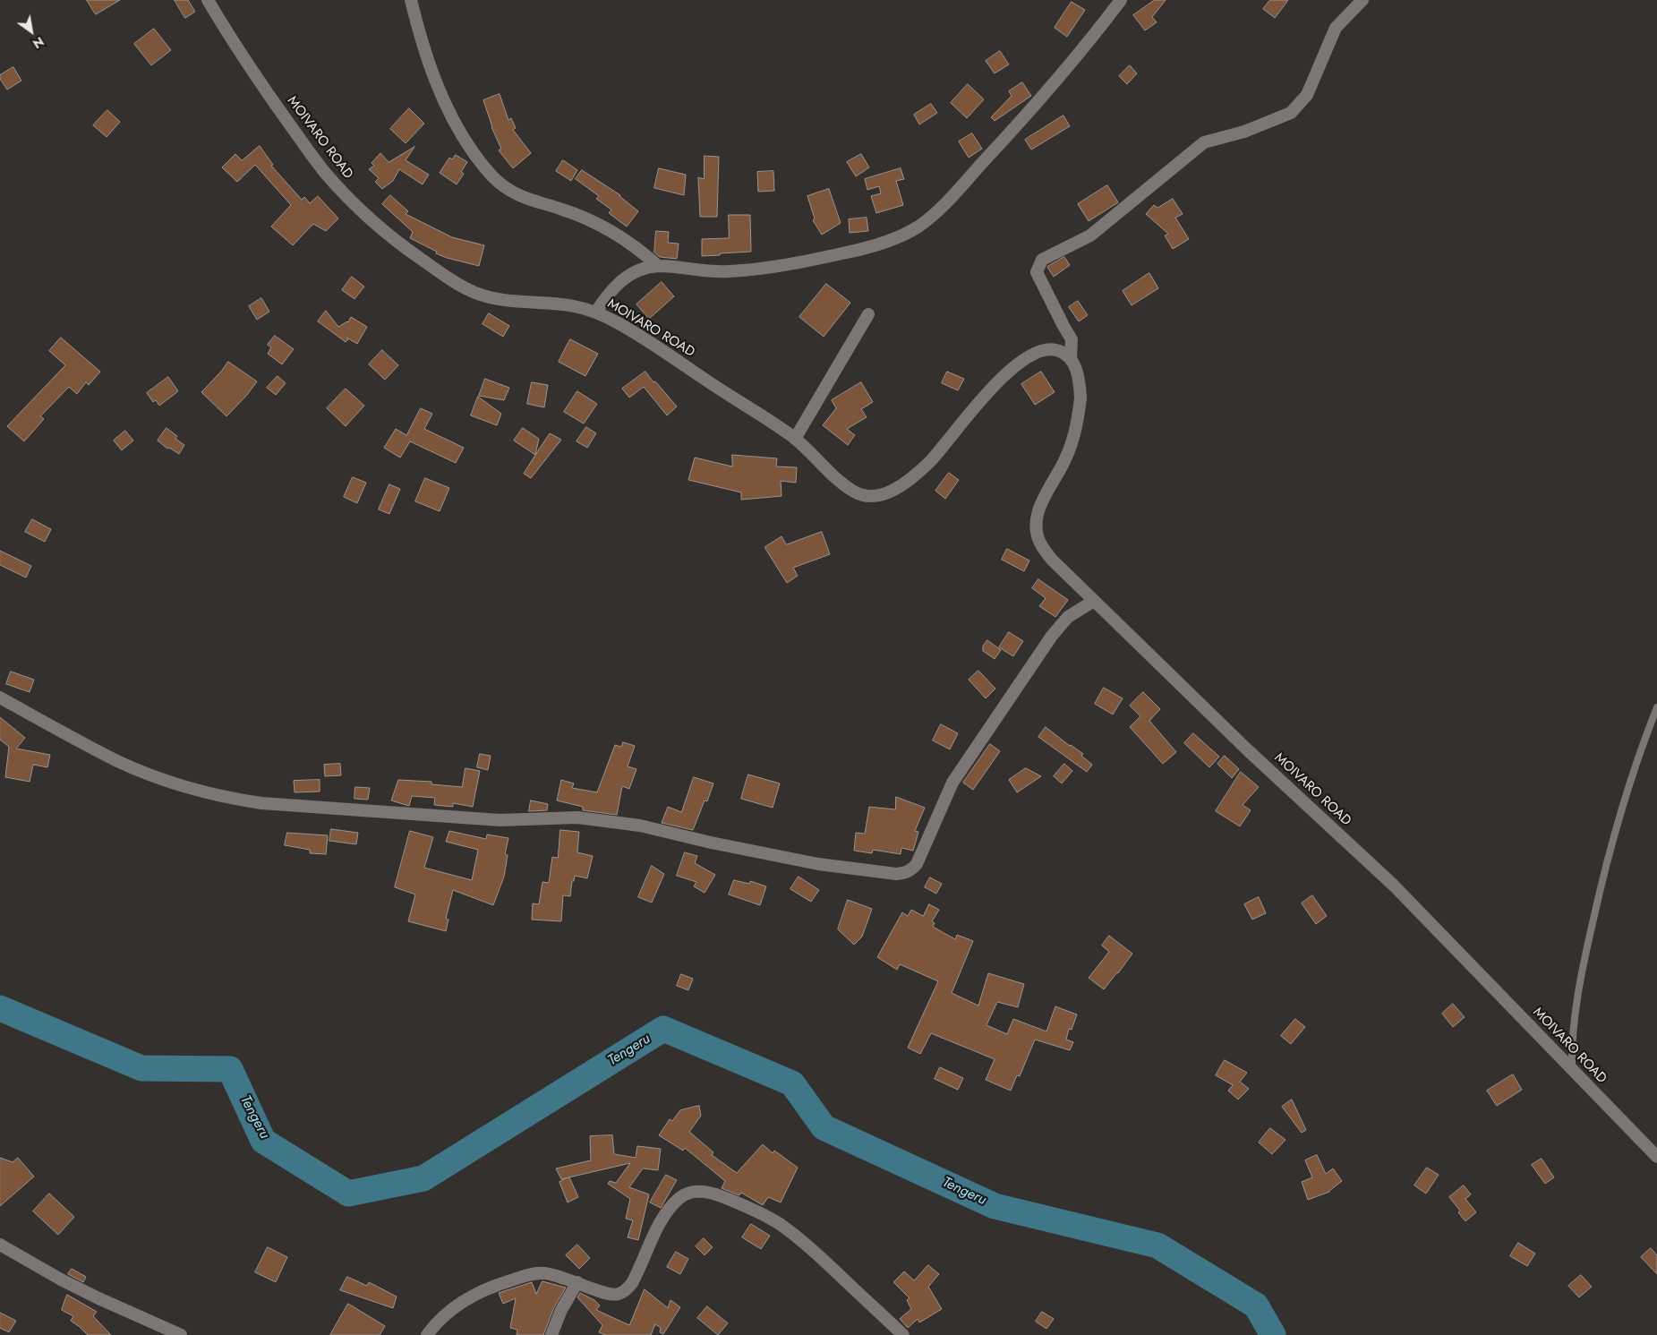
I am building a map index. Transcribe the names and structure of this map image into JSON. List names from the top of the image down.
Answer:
{
  "streets": {
    "street": ["MOIVARO ROAD"]
  },
  "water": ["Tengeru"],
  "north": "bottom right"
}
